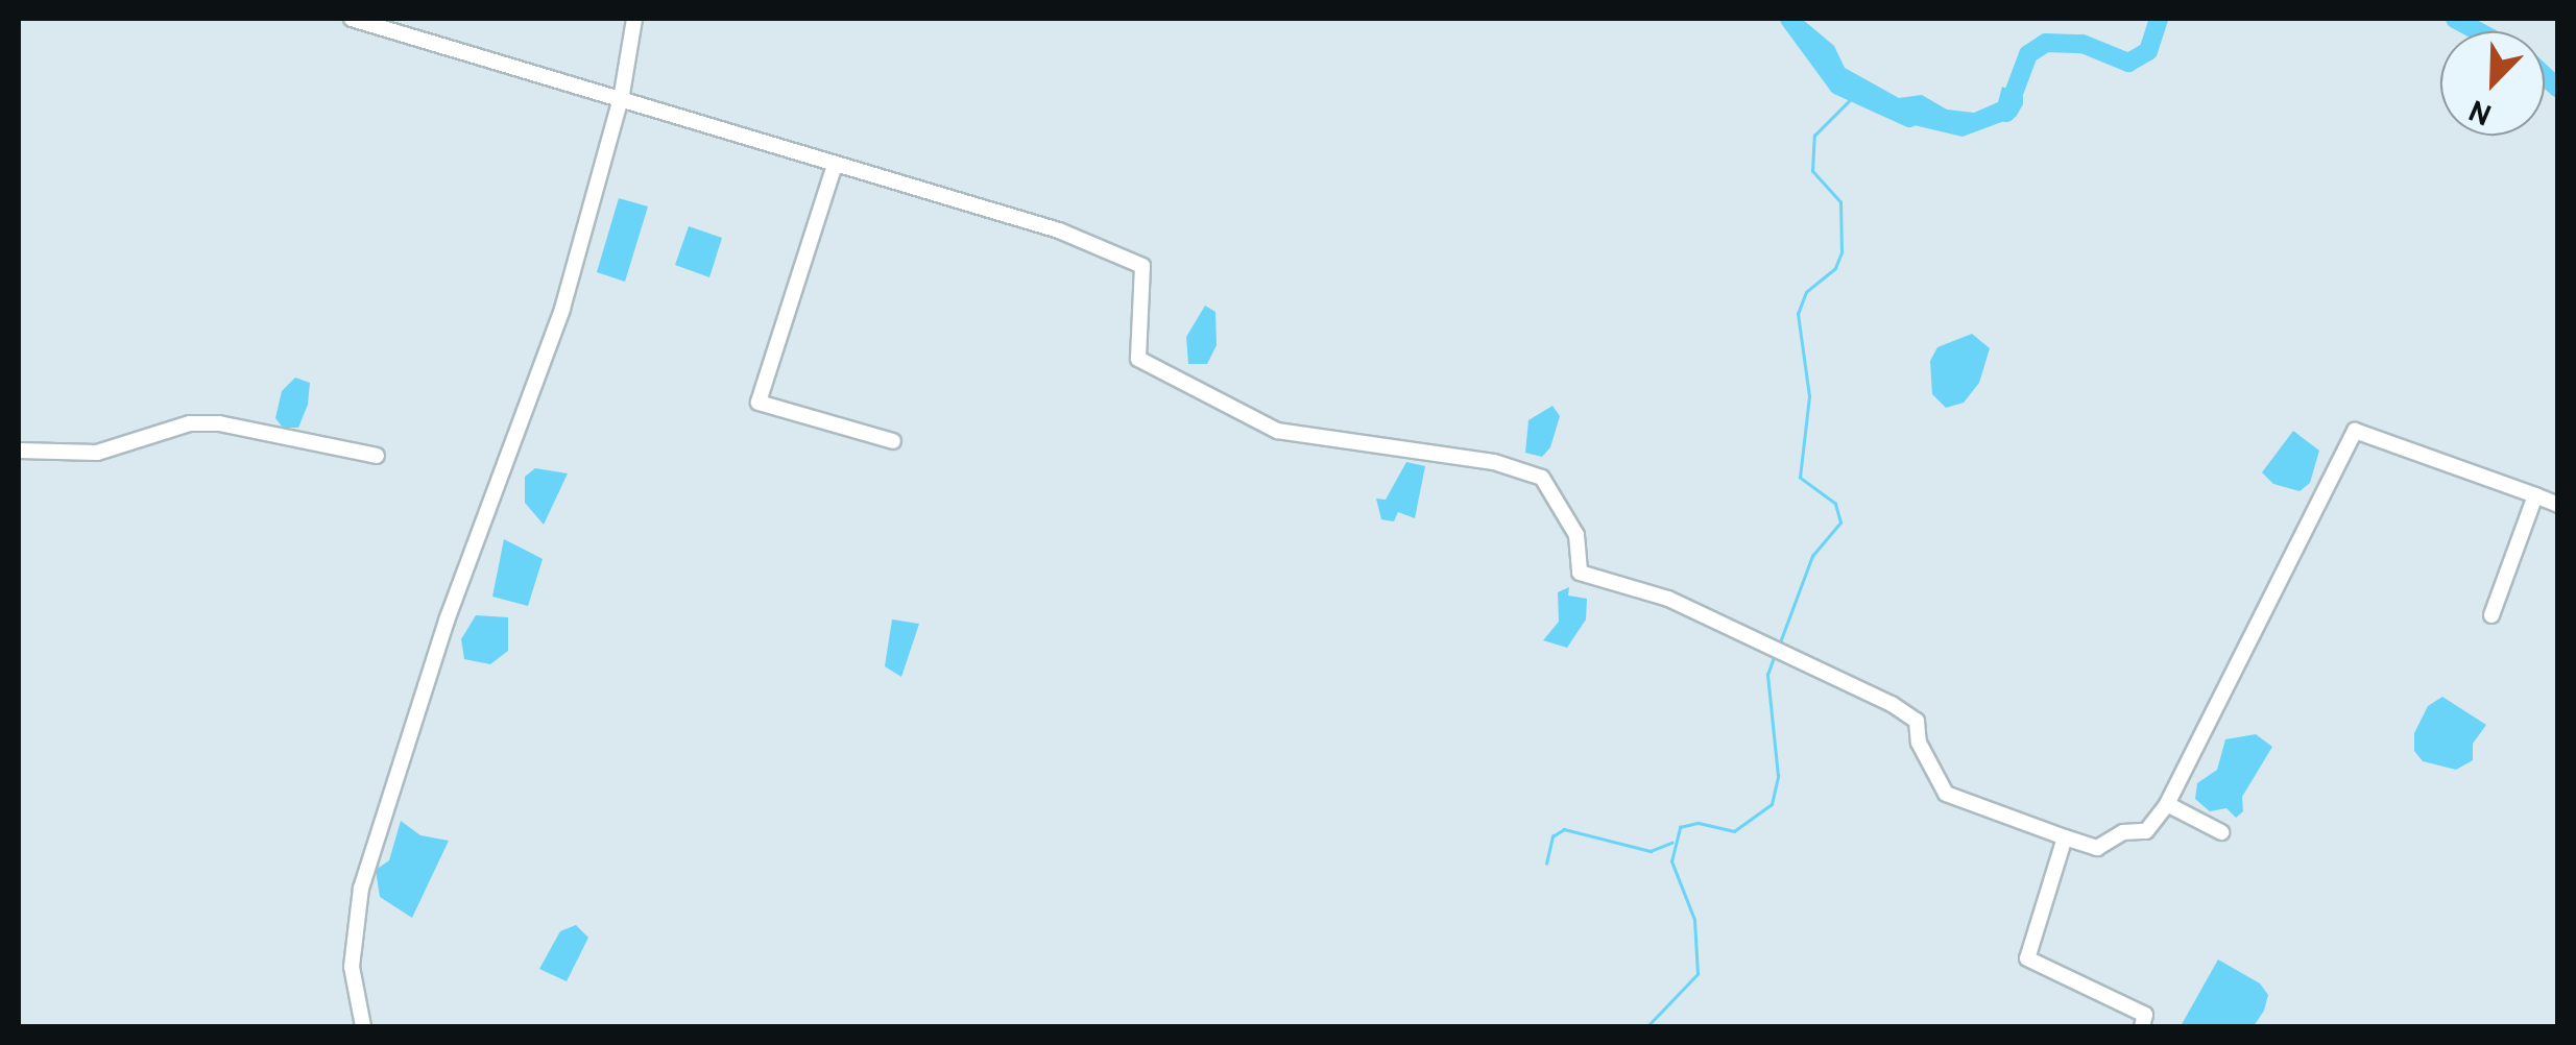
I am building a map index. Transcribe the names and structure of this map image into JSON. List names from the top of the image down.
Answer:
{
  "north": "bottom left"
}
